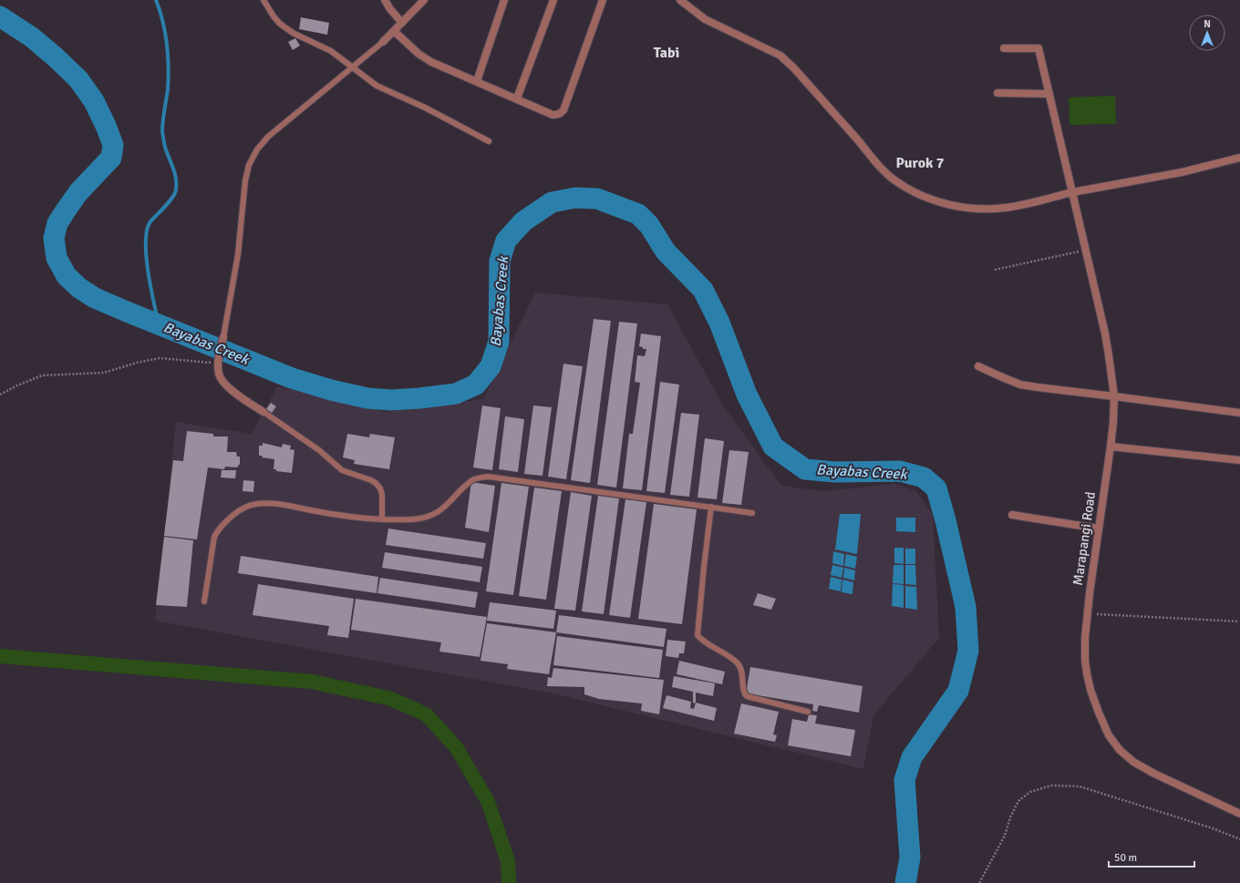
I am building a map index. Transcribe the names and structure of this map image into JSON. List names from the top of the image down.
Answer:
{
  "streets": {
    "street": ["Marapangi Road"]
  },
  "districts": ["Tabi", "Purok 7"],
  "water": ["Bayabas Creek"],
  "scale_bar": "50 m",
  "north": "top"
}
